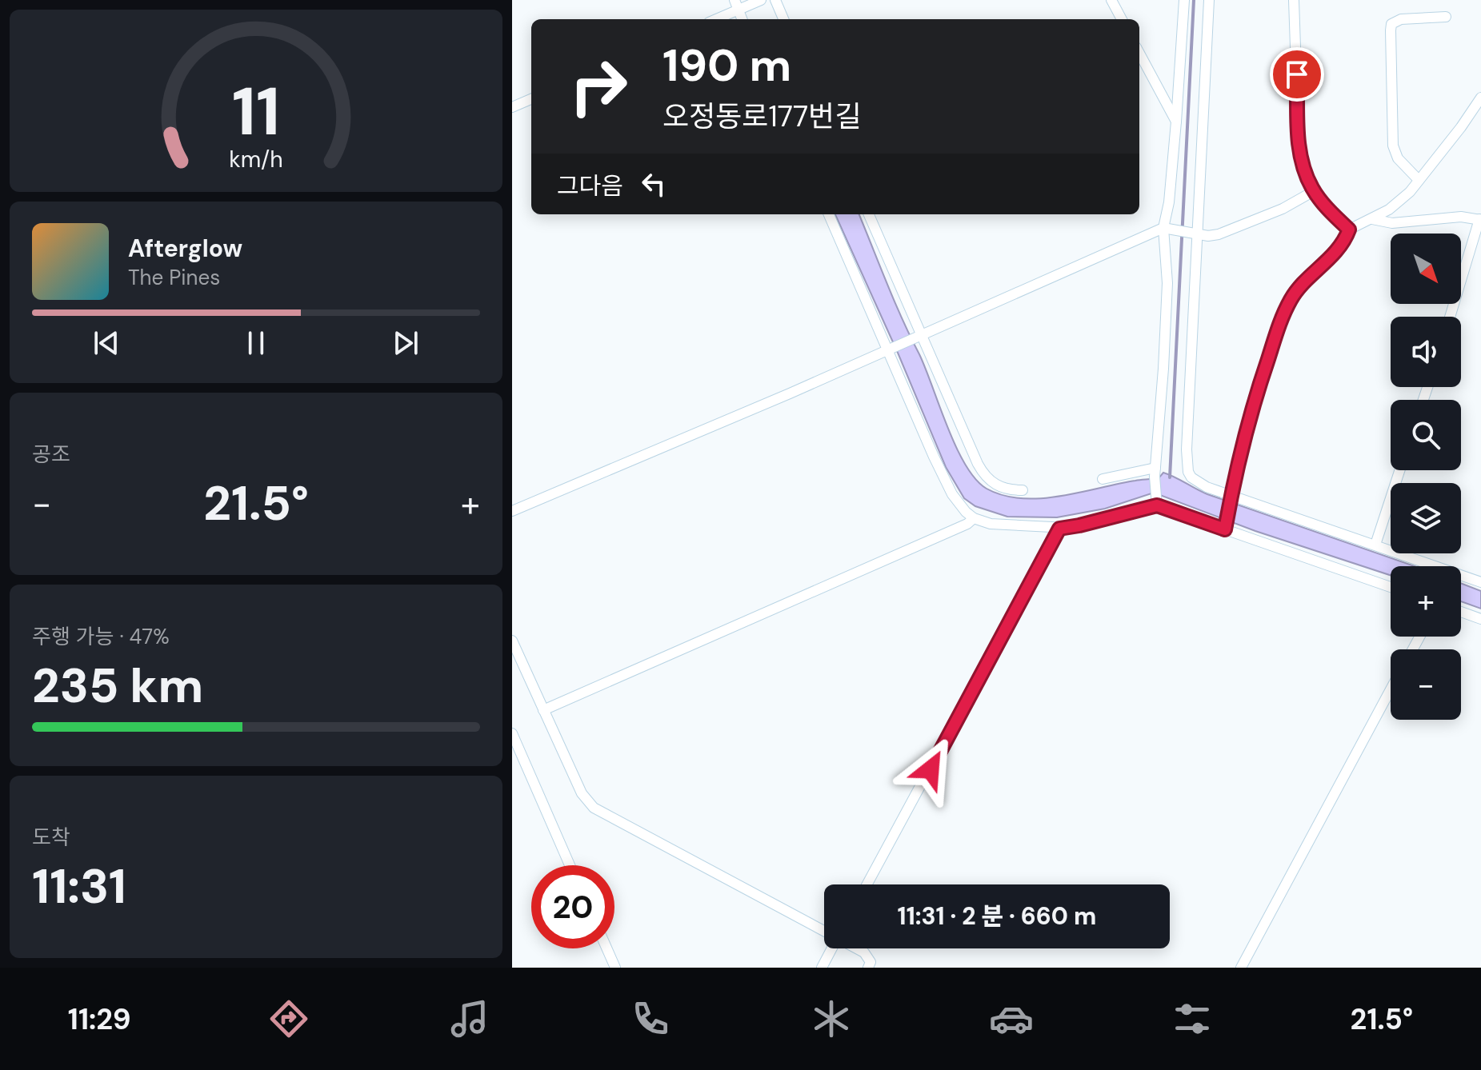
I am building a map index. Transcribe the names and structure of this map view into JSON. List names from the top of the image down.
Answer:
{
  "north": "bottom right",
  "page": {
    "turn": ["190 m", "오정동로177번길"],
    "then": "그다음",
    "song": ["Afterglow", "The Pines"],
    "map_buttons": ["+", "−"],
    "tile": [
      "공조",
      ["주행 가능 · 47%", "235 km"],
      ["도착", "11:31"]
    ],
    "heat": ["−", "21.5°", "+"],
    "limit": "20",
    "trip": "11:31 · 2 분 · 660 m",
    "tabs": ["11:29", "21.5°"],
    "gauge": ["11", "km/h"]
  }
}
